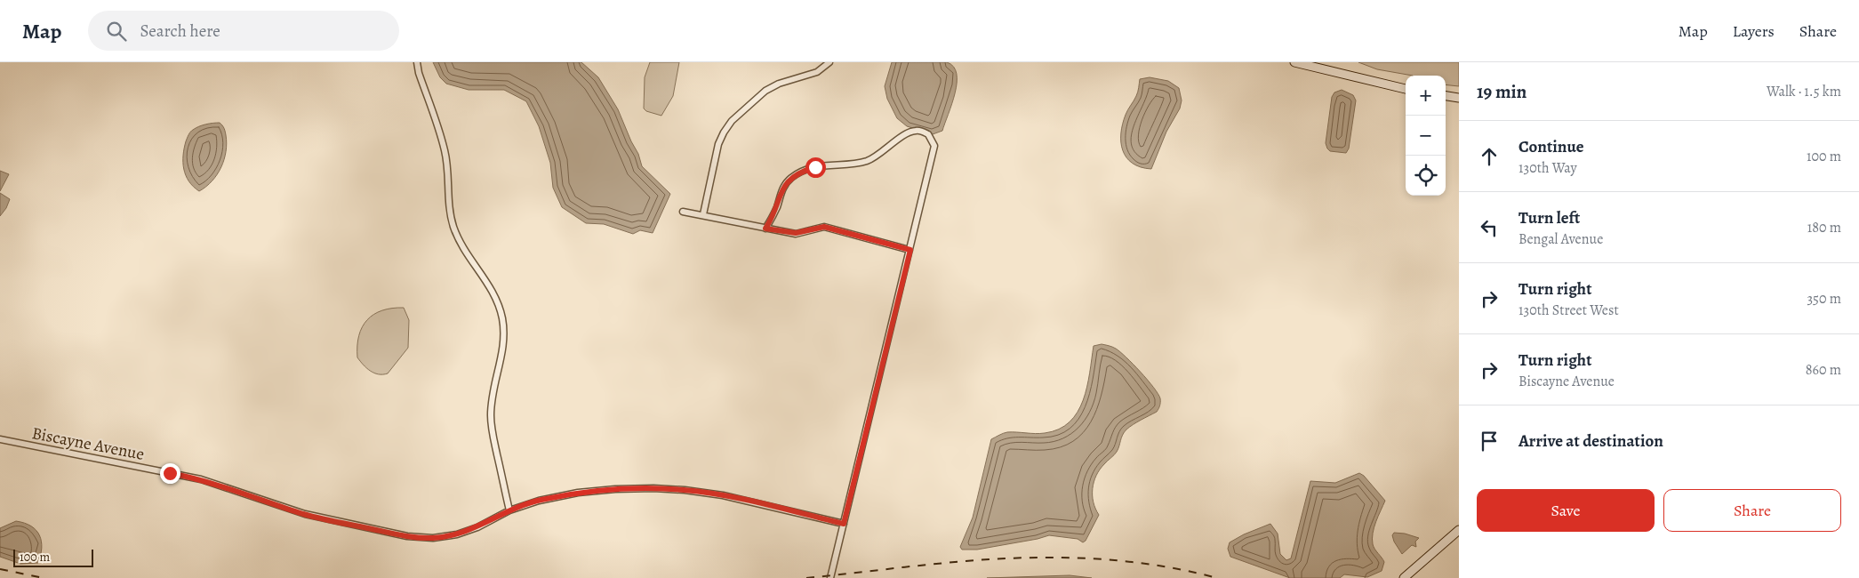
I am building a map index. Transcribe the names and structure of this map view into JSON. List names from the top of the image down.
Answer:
{
  "streets": {
    "street": ["Biscayne Avenue"]
  },
  "scale_bar": "100 m",
  "page": {
    "header": "Map",
    "search": "Search here",
    "nav": ["Map", "Layers", "Share"],
    "heading": ["19 min", "Walk · 1.5 km"],
    "map_buttons": ["+", "−"],
    "list": [
      ["Continue", "130th Way", "100 m"],
      ["Turn left", "Bengal Avenue", "180 m"],
      ["Turn right", "130th Street West", "350 m"],
      ["Turn right", "Biscayne Avenue", "860 m"],
      "Arrive at destination"
    ],
    "buttons": ["Save", "Share"],
    "scale": "100 m"
  }
}
